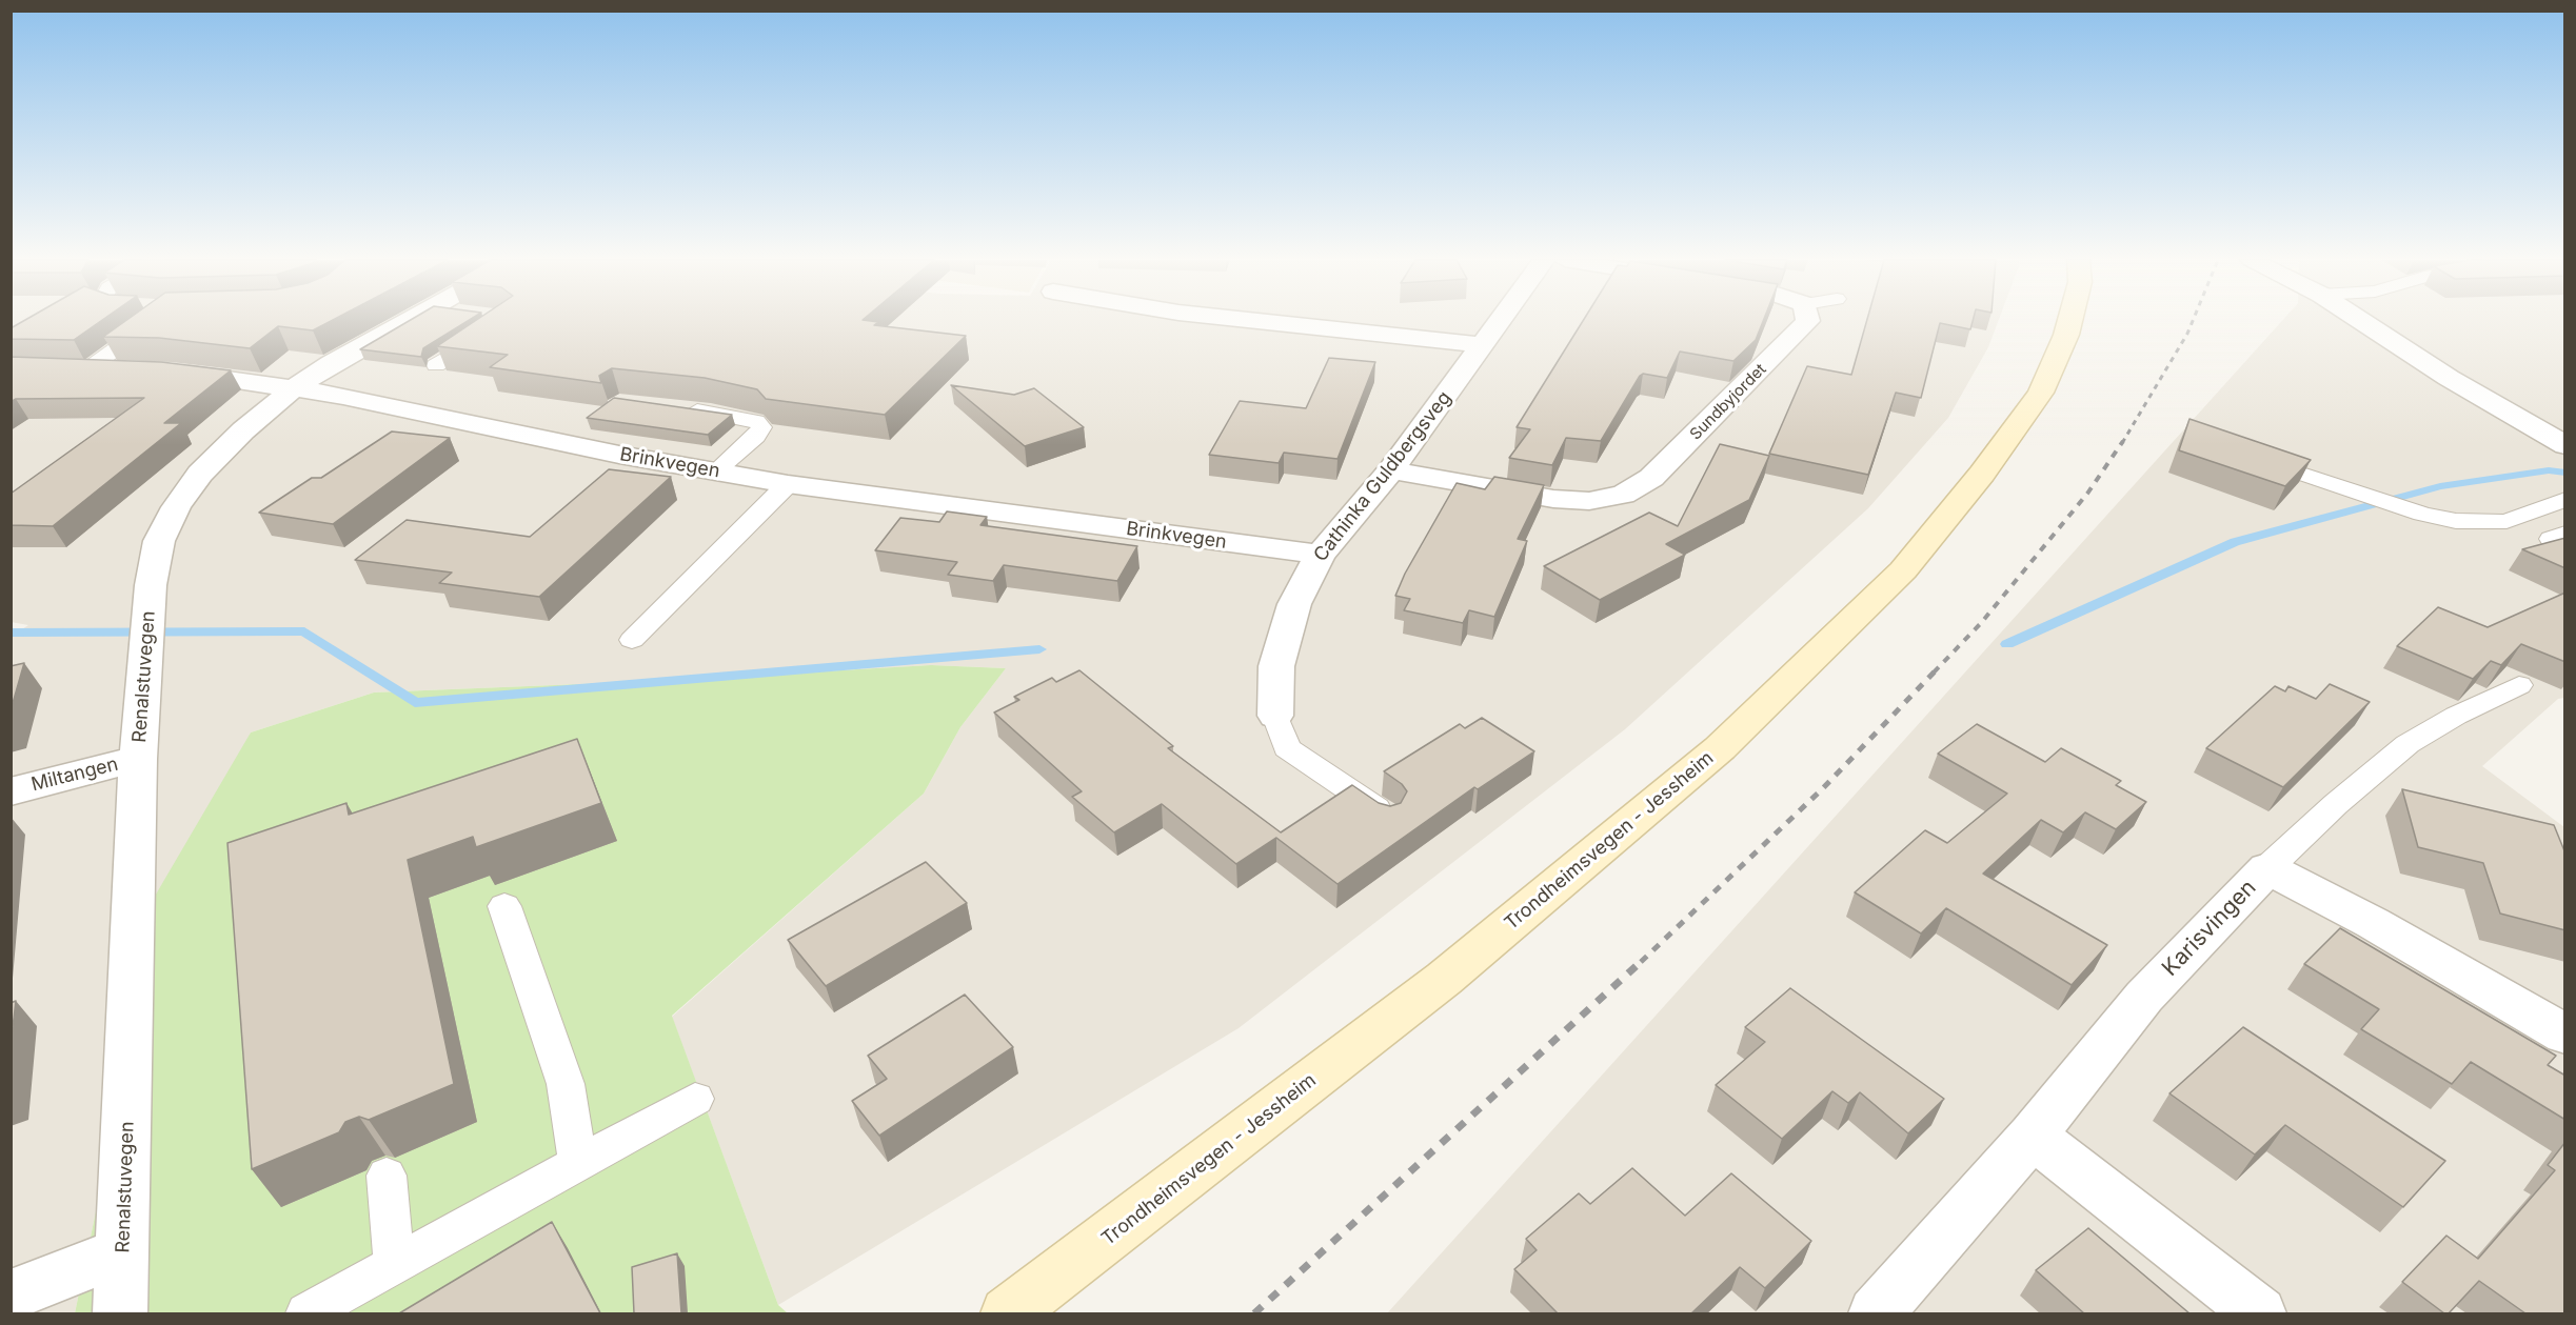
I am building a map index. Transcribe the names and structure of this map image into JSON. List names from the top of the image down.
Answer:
{
  "streets": {
    "main road": ["Trondheimsvegen - Jessheim"],
    "street": [
      "Sundbyjordet",
      "Brinkvegen",
      "Cathinka Guldbergsveg",
      "Renalstuvegen",
      "Miltangen",
      "Karisvingen"
    ]
  },
  "crossings": [
    ["Sundbyjordet", "Cathinka Guldbergsveg"],
    ["Brinkvegen", "Cathinka Guldbergsveg"],
    ["Brinkvegen", "Renalstuvegen"],
    ["Renalstuvegen", "Miltangen"]
  ]
}
